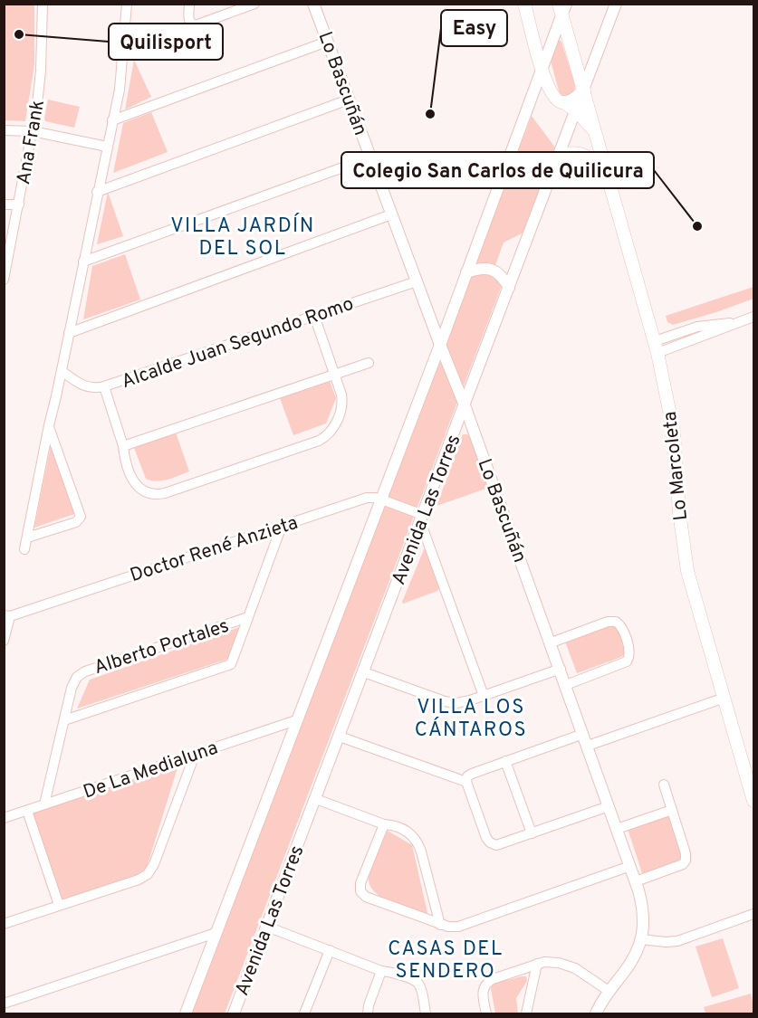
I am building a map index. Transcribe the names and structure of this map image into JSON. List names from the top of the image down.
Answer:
{
  "streets": {
    "main road": ["Lo Marcoleta"],
    "street": [
      "Lo Bascuñán",
      "Ana Frank",
      "Alcalde Juan Segundo Romo",
      "Avenida Las Torres",
      "Doctor René Anzieta",
      "Alberto Portales",
      "De La Medialuna"
    ]
  },
  "crossings": [
    ["Lo Bascuñán", "Alcalde Juan Segundo Romo"],
    ["Lo Bascuñán", "Avenida Las Torres"],
    ["Lo Marcoleta", "Avenida Las Torres"],
    ["Avenida Las Torres", "Doctor René Anzieta"],
    ["Doctor René Anzieta", "Alberto Portales"],
    ["Alberto Portales", "De La Medialuna"]
  ],
  "districts": ["VILLA JARDÍN DEL SOL", "VILLA LOS CÁNTAROS", "CASAS DEL SENDERO"],
  "places": ["Quilisport", "Easy", "Colegio San Carlos de Quilicura"]
}
